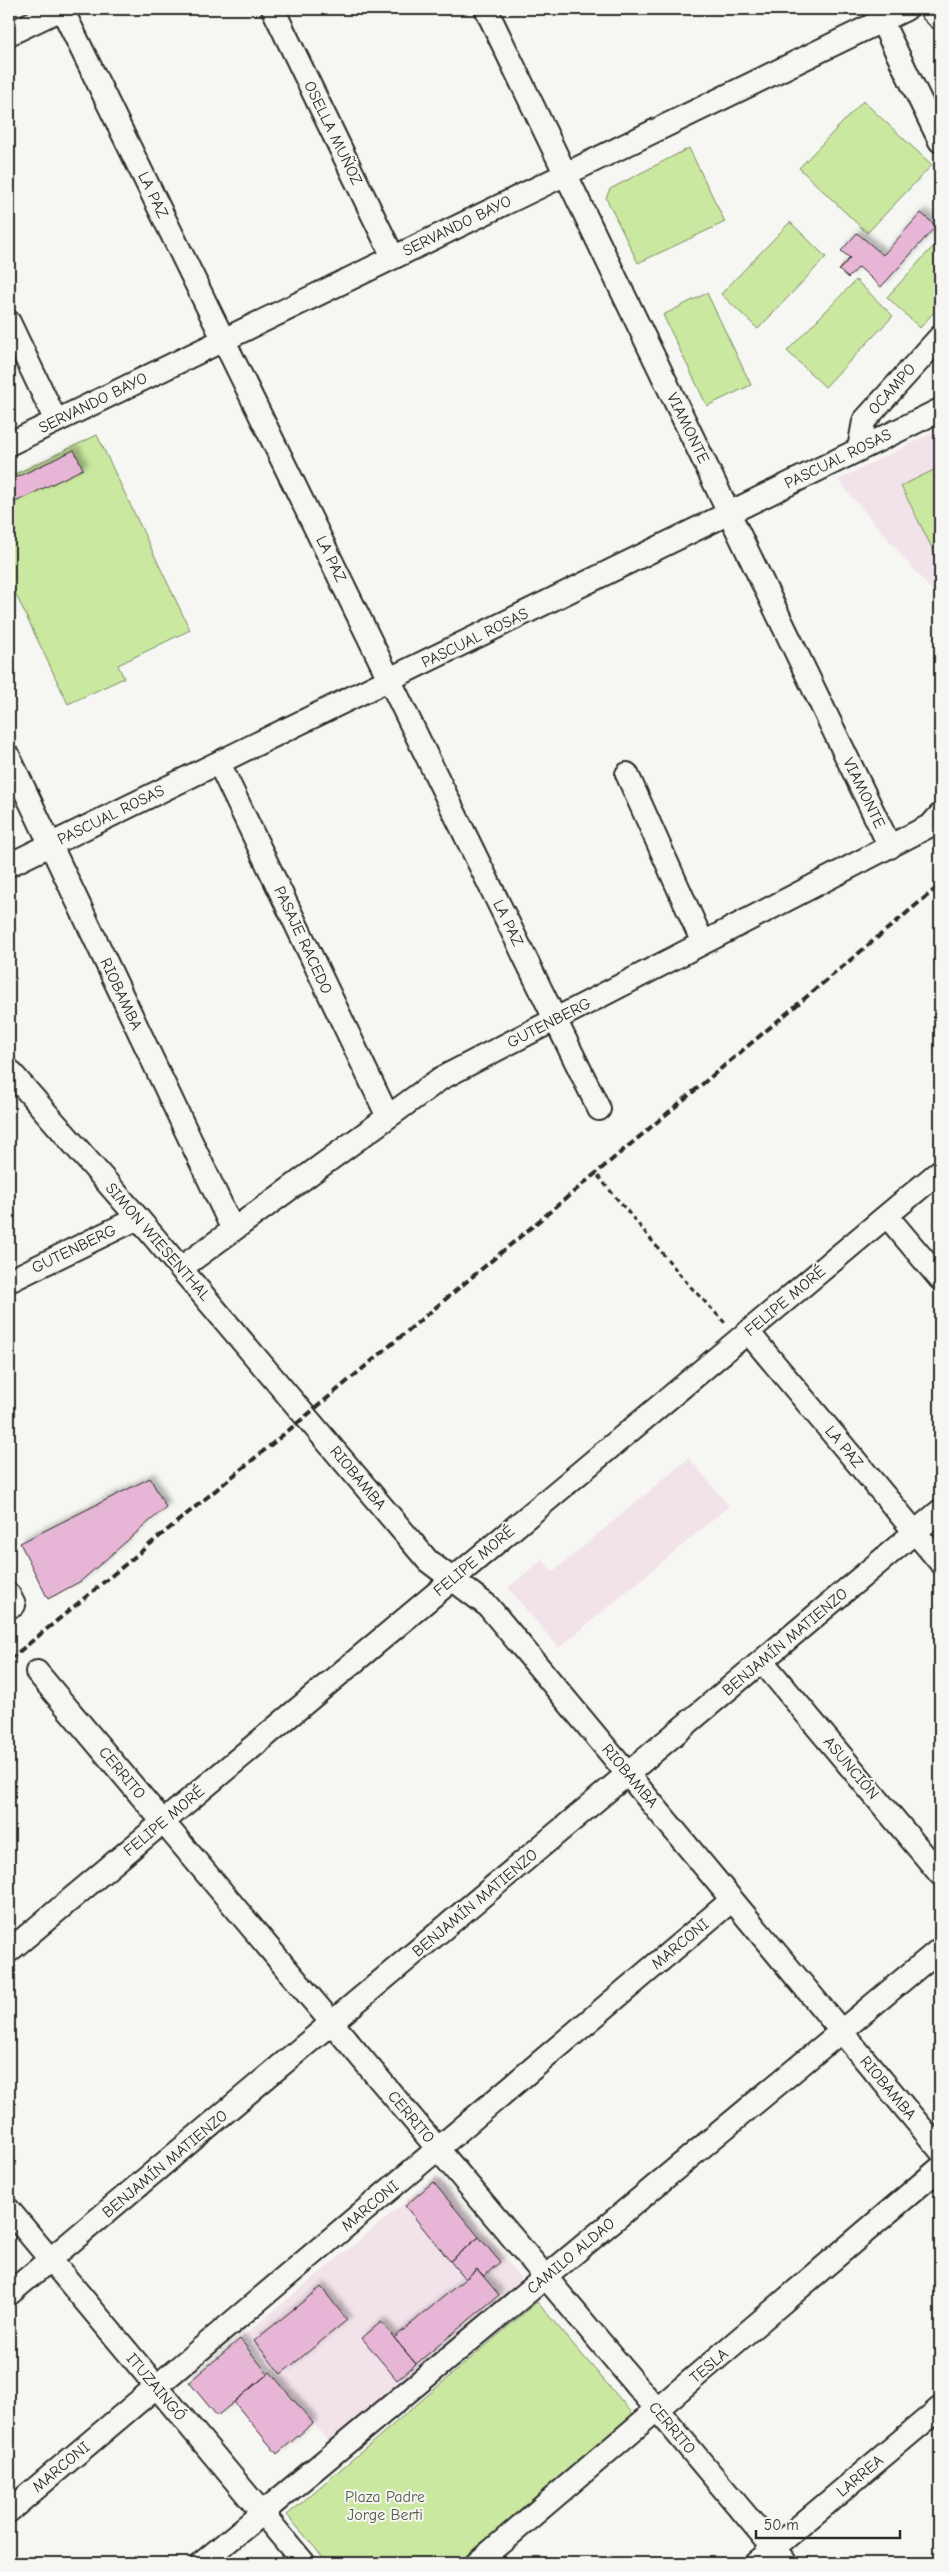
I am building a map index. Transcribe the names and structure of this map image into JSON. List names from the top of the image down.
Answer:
{
  "streets": {
    "street": [
      "OSELLA MUÑOZ",
      "LA PAZ",
      "SERVANDO BAYO",
      "OCAMPO",
      "VIAMONTE",
      "PASCUAL ROSAS",
      "PASAJE RACEDO",
      "RIOBAMBA",
      "GUTENBERG",
      "SIMON WIESENTHAL",
      "FELIPE MORÉ",
      "BENJAMÍN MATIENZO",
      "ASUNCIÓN",
      "CERRITO",
      "MARCONI",
      "CAMILO ALDAO",
      "TESLA",
      "ITUZAINGÓ",
      "LARREA"
    ]
  },
  "crossings": [
    ["OSELLA MUÑOZ", "SERVANDO BAYO"],
    ["LA PAZ", "SERVANDO BAYO"],
    ["LA PAZ", "PASCUAL ROSAS"],
    ["LA PAZ", "GUTENBERG"],
    ["LA PAZ", "FELIPE MORÉ"],
    ["LA PAZ", "BENJAMÍN MATIENZO"],
    ["SERVANDO BAYO", "VIAMONTE"],
    ["OCAMPO", "PASCUAL ROSAS"],
    ["VIAMONTE", "PASCUAL ROSAS"],
    ["VIAMONTE", "GUTENBERG"],
    ["PASCUAL ROSAS", "PASAJE RACEDO"],
    ["PASCUAL ROSAS", "RIOBAMBA"],
    ["PASAJE RACEDO", "GUTENBERG"],
    ["RIOBAMBA", "GUTENBERG"],
    ["RIOBAMBA", "SIMON WIESENTHAL"],
    ["RIOBAMBA", "FELIPE MORÉ"],
    ["RIOBAMBA", "BENJAMÍN MATIENZO"],
    ["RIOBAMBA", "MARCONI"],
    ["RIOBAMBA", "CAMILO ALDAO"],
    ["GUTENBERG", "SIMON WIESENTHAL"],
    ["FELIPE MORÉ", "CERRITO"],
    ["BENJAMÍN MATIENZO", "ASUNCIÓN"],
    ["BENJAMÍN MATIENZO", "CERRITO"],
    ["BENJAMÍN MATIENZO", "ITUZAINGÓ"],
    ["CERRITO", "MARCONI"],
    ["CERRITO", "CAMILO ALDAO"],
    ["CERRITO", "TESLA"],
    ["CERRITO", "LARREA"],
    ["MARCONI", "ITUZAINGÓ"],
    ["CAMILO ALDAO", "ITUZAINGÓ"]
  ],
  "parks": ["Plaza Padre Jorge Berti"],
  "scale_bar": "50 m"
}
